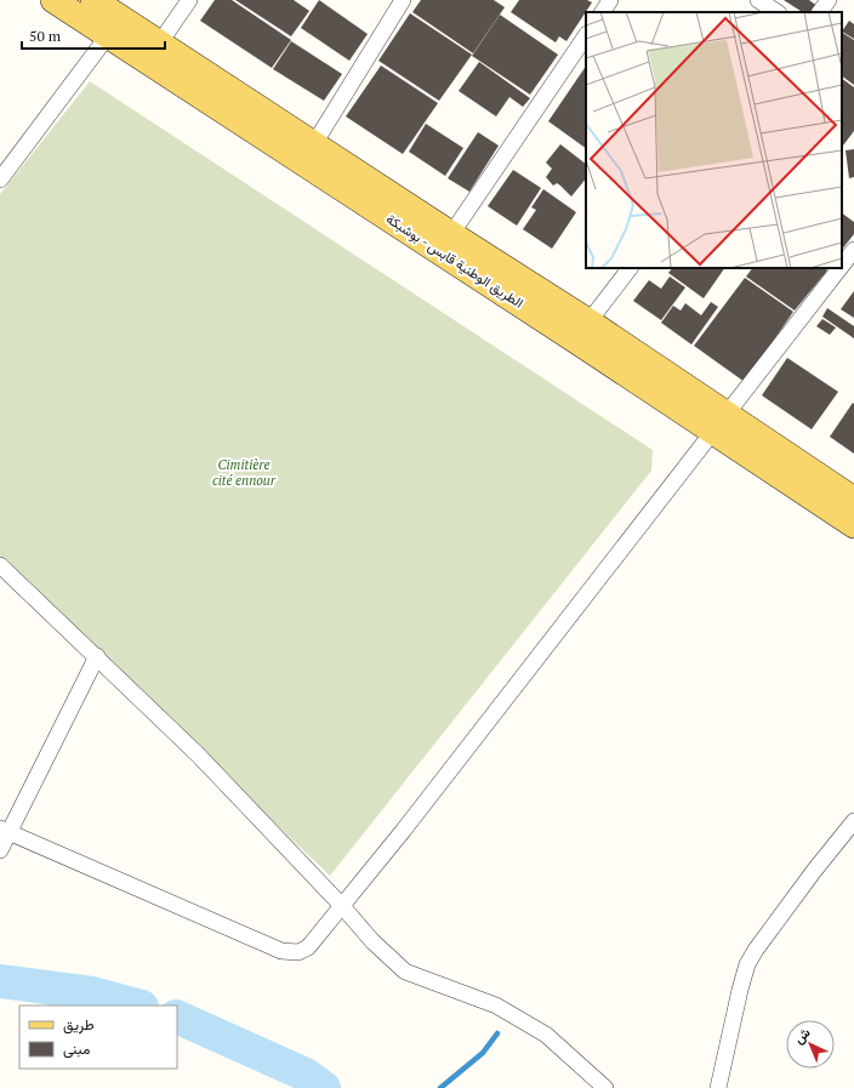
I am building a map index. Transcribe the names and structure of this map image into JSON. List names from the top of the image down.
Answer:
{
  "streets": {
    "main road": ["الطريق الوطنية قابس - بوشبكة"]
  },
  "parks": ["Cimitière cité ennour"],
  "legend": ["طريق", "مبنى"],
  "scale_bar": "50 m",
  "north": "top left"
}
